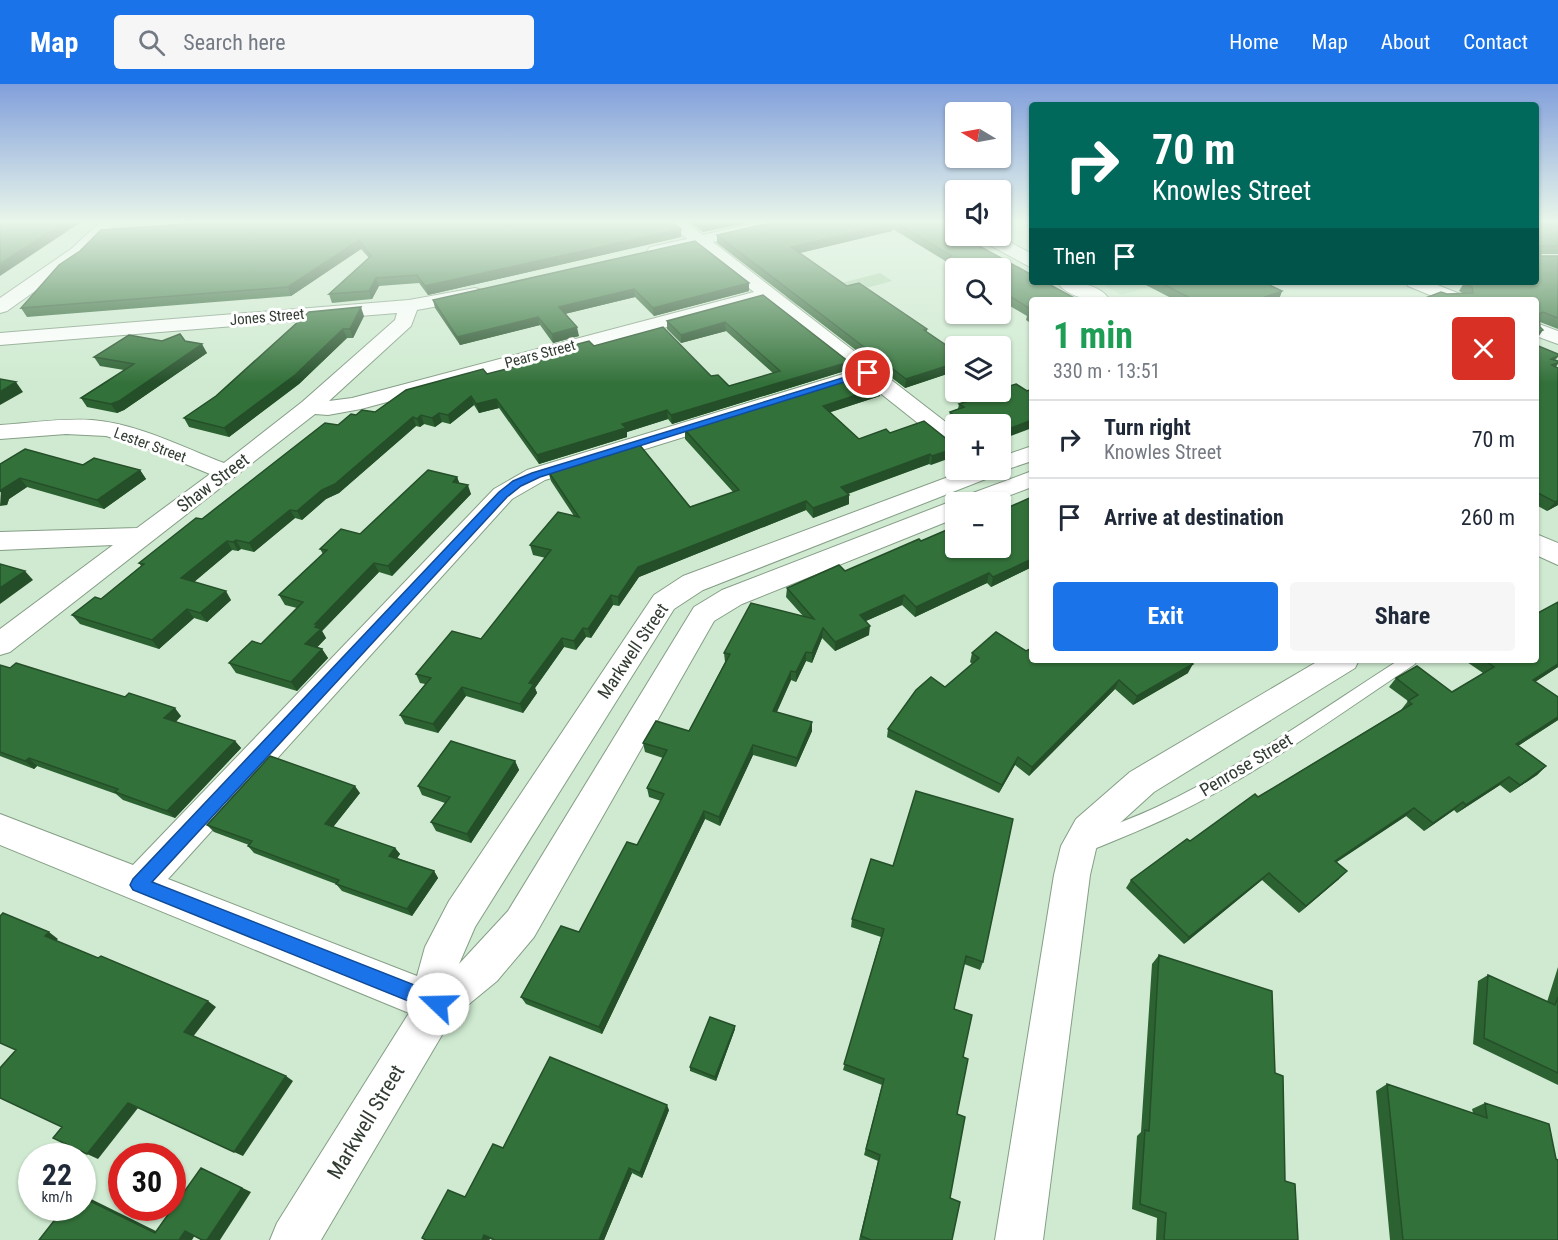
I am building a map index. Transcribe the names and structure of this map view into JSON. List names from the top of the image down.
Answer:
{
  "streets": {
    "street": [
      "Jones Street",
      "Pears Street",
      "Lester Street",
      "Shaw Street",
      "Markwell Street"
    ],
    "lane": ["Penrose Street"]
  },
  "crossings": [
    ["Jones Street", "Shaw Street"],
    ["Pears Street", "Shaw Street"],
    ["Lester Street", "Shaw Street"]
  ],
  "north": "left",
  "page": {
    "header": "Map",
    "search": "Search here",
    "nav": [
      "Home",
      "Map",
      "About",
      "Contact"
    ],
    "map_buttons": ["+", "−"],
    "turn": ["70 m", "Knowles Street"],
    "then": "Then",
    "heading": ["1 min", "330 m · 13:51"],
    "list": [
      {
        "name": "Turn right",
        "note": "Knowles Street",
        "value": "70 m"
      },
      {
        "name": "Arrive at destination",
        "value": "260 m"
      }
    ],
    "buttons": ["Exit", "Share"],
    "speed": "22 km/h",
    "limit": "30"
  }
}
